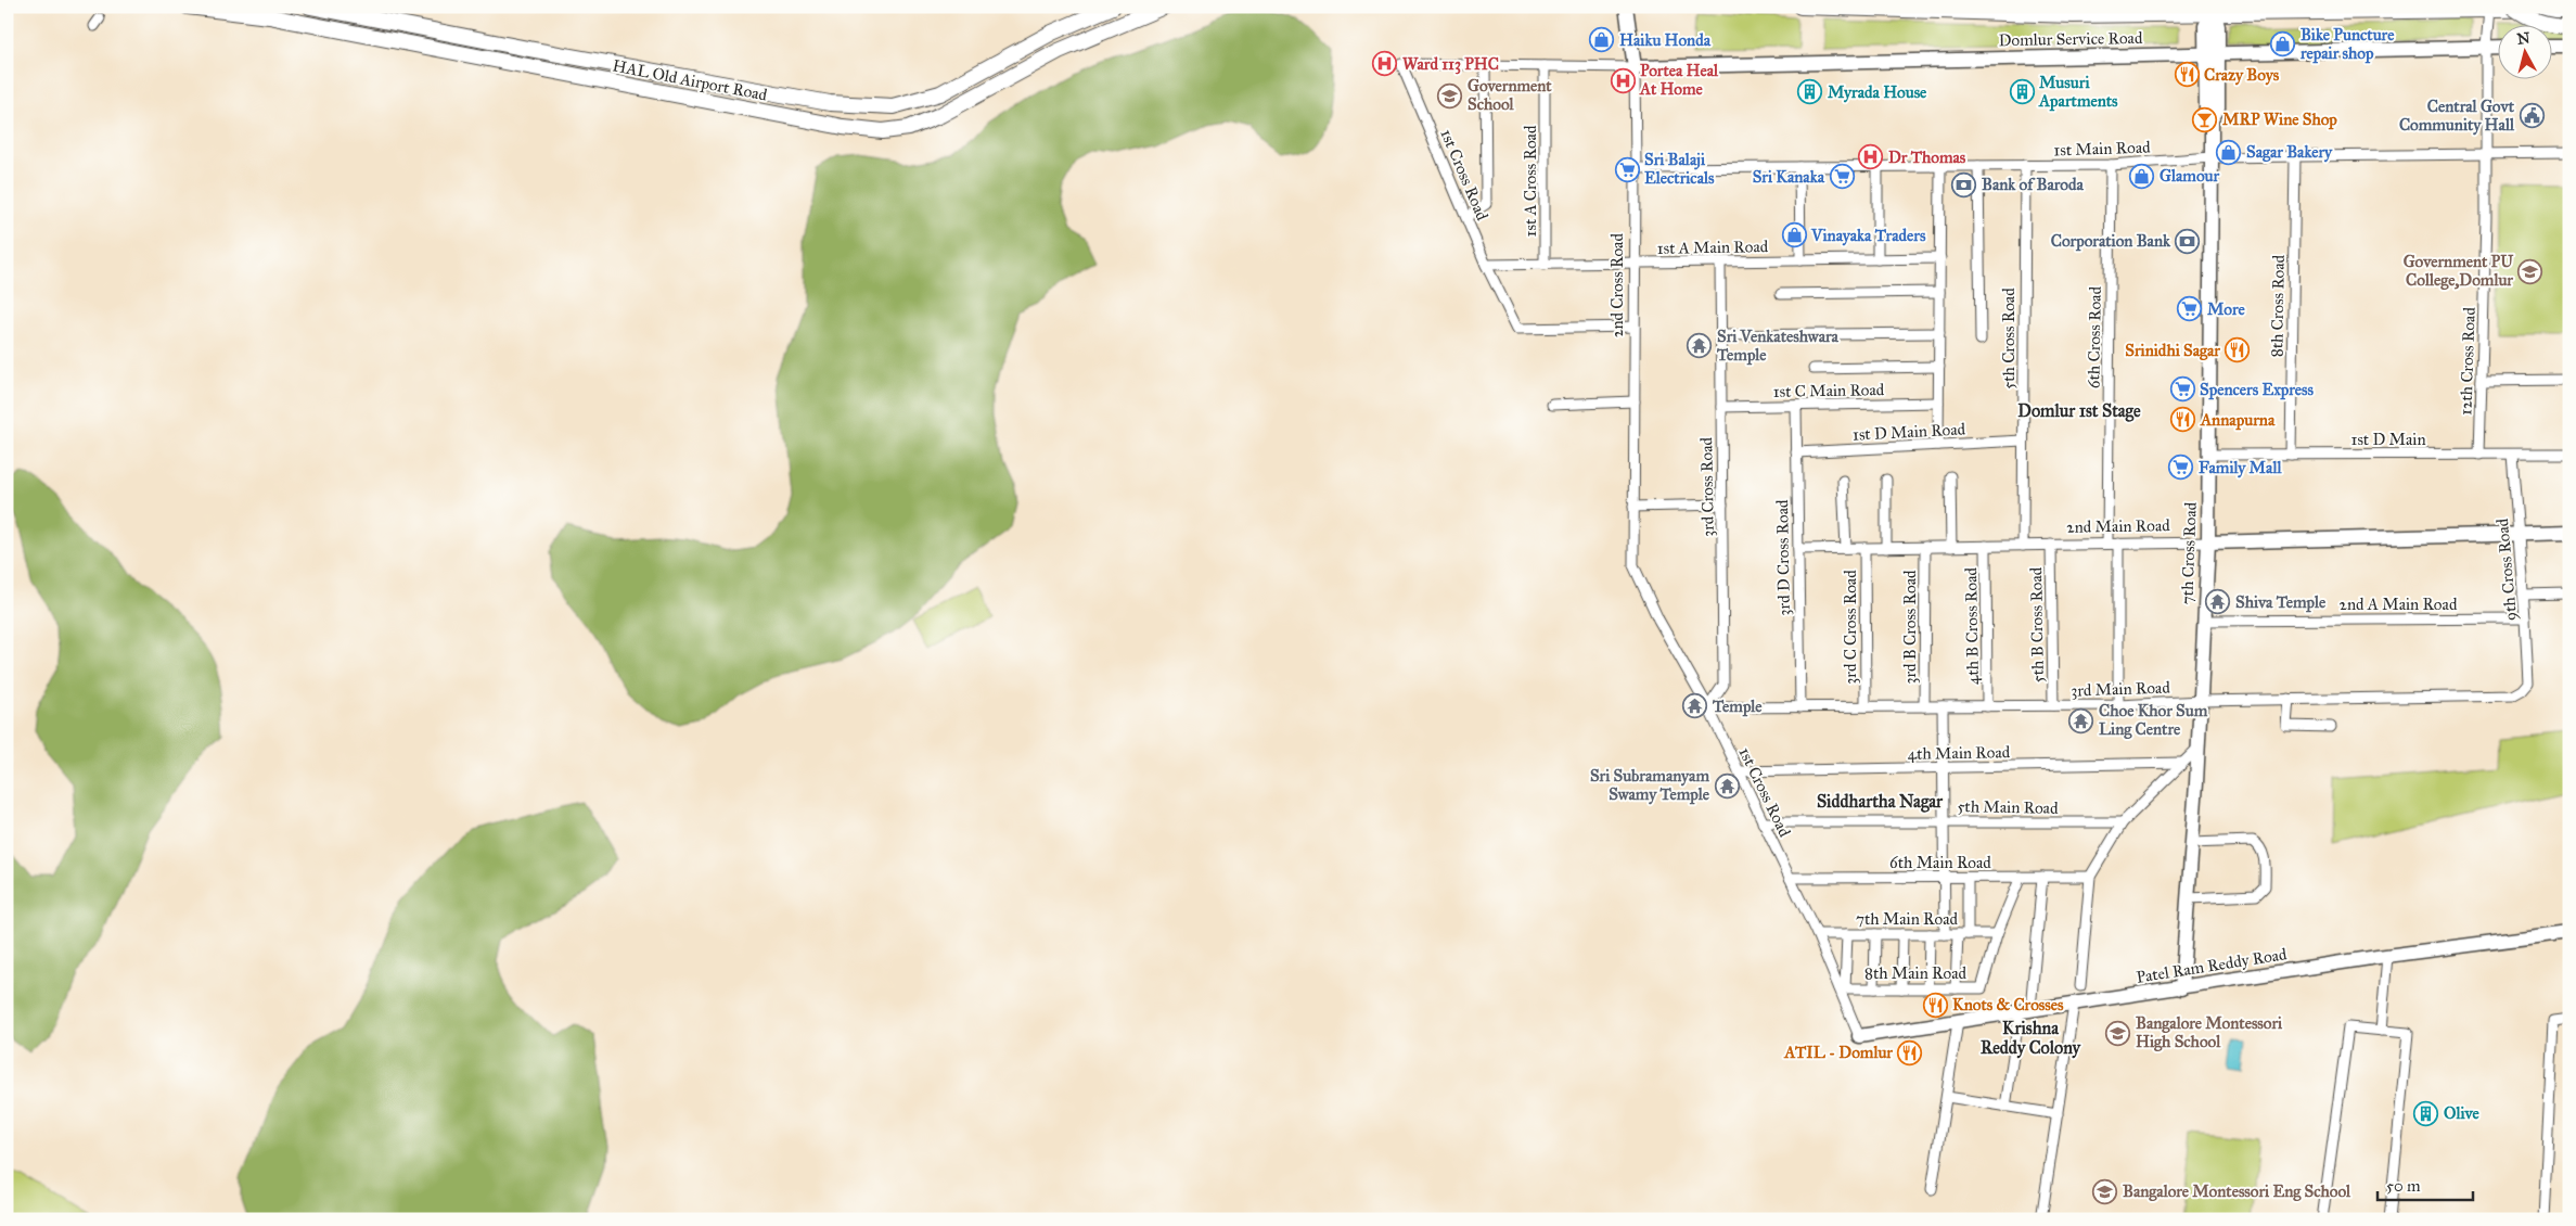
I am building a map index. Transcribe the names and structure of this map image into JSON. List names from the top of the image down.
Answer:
{
  "streets": {
    "main road": ["HAL Old Airport Road"],
    "street": [
      "Domlur Service Road",
      "1st Main Road",
      "1st Cross Road",
      "1st A Cross Road",
      "1st A Main Road",
      "2nd Cross Road",
      "8th Cross Road",
      "6th Cross Road",
      "5th Cross Road",
      "12th Cross Road",
      "1st C Main Road",
      "1st D Main Road",
      "1st D Main",
      "3rd Cross Road",
      "2nd Main Road",
      "7th Cross Road",
      "3rd D Cross Road",
      "9th Cross Road",
      "2nd A Main Road",
      "5th B Cross Road",
      "4th B Cross Road",
      "3rd C Cross Road",
      "3rd B Cross Road",
      "3rd Main Road",
      "4th Main Road",
      "5th Main Road",
      "6th Main Road",
      "7th Main Road",
      "Patel Ram Reddy Road",
      "8th Main Road"
    ]
  },
  "crossings": [
    ["Domlur Service Road", "1st Cross Road"],
    ["Domlur Service Road", "2nd Cross Road"],
    ["Domlur Service Road", "12th Cross Road"],
    ["Domlur Service Road", "7th Cross Road"],
    ["1st Main Road", "2nd Cross Road"],
    ["1st Main Road", "8th Cross Road"],
    ["1st Main Road", "6th Cross Road"],
    ["1st Main Road", "5th Cross Road"],
    ["1st Main Road", "12th Cross Road"],
    ["1st Main Road", "7th Cross Road"],
    ["1st Cross Road", "1st A Cross Road"],
    ["1st Cross Road", "1st A Main Road"],
    ["1st Cross Road", "2nd Cross Road"],
    ["1st Cross Road", "3rd Cross Road"],
    ["1st Cross Road", "3rd Main Road"],
    ["1st Cross Road", "4th Main Road"],
    ["1st Cross Road", "5th Main Road"],
    ["1st Cross Road", "6th Main Road"],
    ["1st Cross Road", "7th Main Road"],
    ["1st Cross Road", "Patel Ram Reddy Road"],
    ["1st Cross Road", "8th Main Road"],
    ["1st A Cross Road", "1st A Main Road"],
    ["1st A Main Road", "2nd Cross Road"],
    ["1st A Main Road", "3rd Cross Road"],
    ["8th Cross Road", "1st D Main"],
    ["6th Cross Road", "2nd Main Road"],
    ["5th Cross Road", "1st D Main Road"],
    ["5th Cross Road", "2nd Main Road"],
    ["12th Cross Road", "1st D Main"],
    ["1st C Main Road", "3rd Cross Road"],
    ["1st C Main Road", "3rd D Cross Road"],
    ["1st D Main Road", "3rd D Cross Road"],
    ["1st D Main", "7th Cross Road"],
    ["1st D Main", "9th Cross Road"],
    ["3rd Cross Road", "3rd Main Road"],
    ["2nd Main Road", "7th Cross Road"],
    ["2nd Main Road", "3rd D Cross Road"],
    ["2nd Main Road", "9th Cross Road"],
    ["2nd Main Road", "5th B Cross Road"],
    ["2nd Main Road", "4th B Cross Road"],
    ["2nd Main Road", "3rd C Cross Road"],
    ["2nd Main Road", "3rd B Cross Road"],
    ["7th Cross Road", "2nd A Main Road"],
    ["7th Cross Road", "3rd Main Road"],
    ["7th Cross Road", "Patel Ram Reddy Road"],
    ["3rd D Cross Road", "3rd Main Road"],
    ["9th Cross Road", "2nd A Main Road"],
    ["9th Cross Road", "3rd Main Road"],
    ["5th B Cross Road", "3rd Main Road"],
    ["4th B Cross Road", "3rd Main Road"],
    ["3rd C Cross Road", "3rd Main Road"],
    ["3rd B Cross Road", "3rd Main Road"],
    ["7th Main Road", "8th Main Road"]
  ],
  "districts": ["Domlur 1st Stage", "Siddhartha Nagar", "Krishna Reddy Colony"],
  "places": {
    "shop": [
      "Haiku Honda",
      "Bike Puncture repair shop",
      "Sagar Bakery",
      "Glamour",
      "Vinayaka Traders"
    ],
    "hospital": ["Ward 113 PHC", "Portea Heal At Home", "Dr Thomas"],
    "restaurant": [
      "Crazy Boys",
      "Srinidhi Sagar",
      "Annapurna",
      "Knots & Crosses",
      "ATIL - Domlur"
    ],
    "building": ["Myrada House", "Musuri Apartments", "Olive"],
    "school or university": [
      "Government School",
      "Government PU College,Domlur",
      "Bangalore Montessori High School",
      "Bangalore Montessori Eng School"
    ],
    "public building": ["Central Govt Community Hall"],
    "bar": ["MRP Wine Shop"],
    "supermarket": [
      "Sri Balaji Electricals",
      "Sri Kanaka",
      "More",
      "Spencers Express",
      "Family Mall"
    ],
    "bank": ["Bank of Baroda", "Corporation Bank"],
    "temple": [
      "Sri Venkateshwara Temple",
      "Shiva Temple",
      "Temple",
      "Choe Khor Sum Ling Centre",
      "Sri Subramanyam Swamy Temple"
    ]
  },
  "scale_bar": "50 m",
  "north": "top"
}
